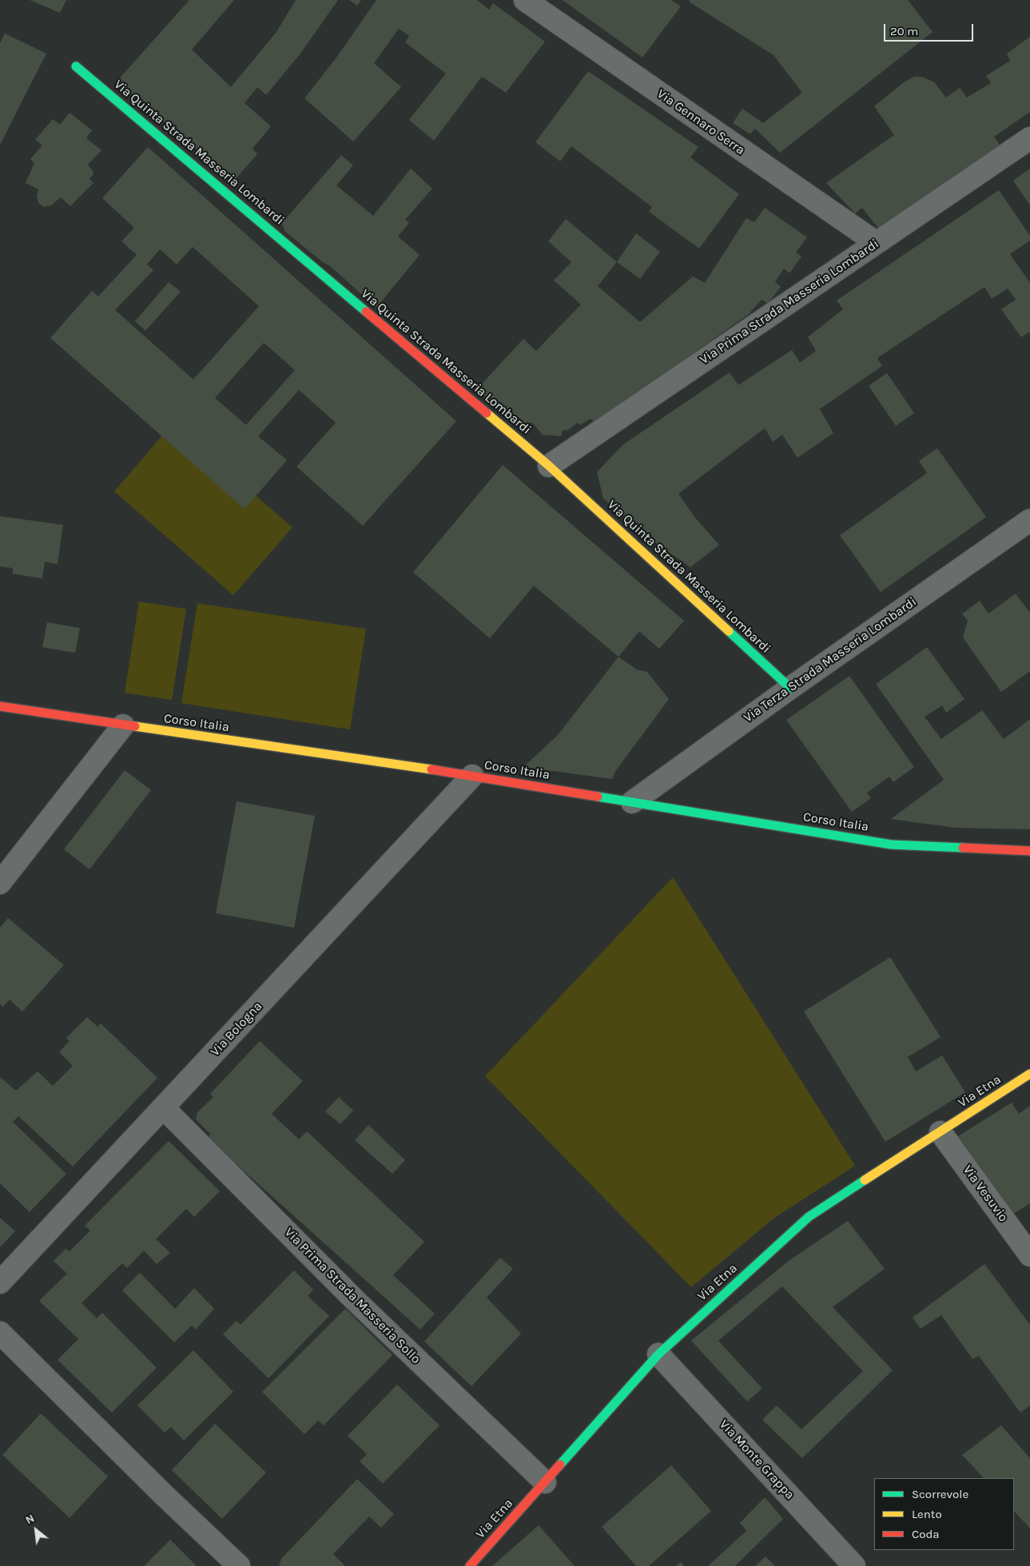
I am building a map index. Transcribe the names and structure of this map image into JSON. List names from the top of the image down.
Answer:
{
  "streets": {
    "street": [
      "Via Gennaro Serra",
      "Via Quinta Strada Masseria Lombardi",
      "Via Prima Strada Masseria Lombardi",
      "Via Terza Strada Masseria Lombardi",
      "Corso Italia",
      "Via Bologna",
      "Via Etna",
      "Via Vesuvio",
      "Via Prima Strada Masseria Sollo",
      "Via Monte Grappa"
    ]
  },
  "crossings": [
    ["Via Gennaro Serra", "Via Prima Strada Masseria Lombardi"],
    ["Via Quinta Strada Masseria Lombardi", "Via Prima Strada Masseria Lombardi"],
    ["Via Quinta Strada Masseria Lombardi", "Via Terza Strada Masseria Lombardi"],
    ["Via Terza Strada Masseria Lombardi", "Corso Italia"],
    ["Corso Italia", "Via Bologna"],
    ["Via Bologna", "Via Prima Strada Masseria Sollo"],
    ["Via Etna", "Via Vesuvio"],
    ["Via Etna", "Via Prima Strada Masseria Sollo"],
    ["Via Etna", "Via Monte Grappa"]
  ],
  "legend": ["Scorrevole", "Lento", "Coda"],
  "scale_bar": "20 m",
  "north": "top left"
}
